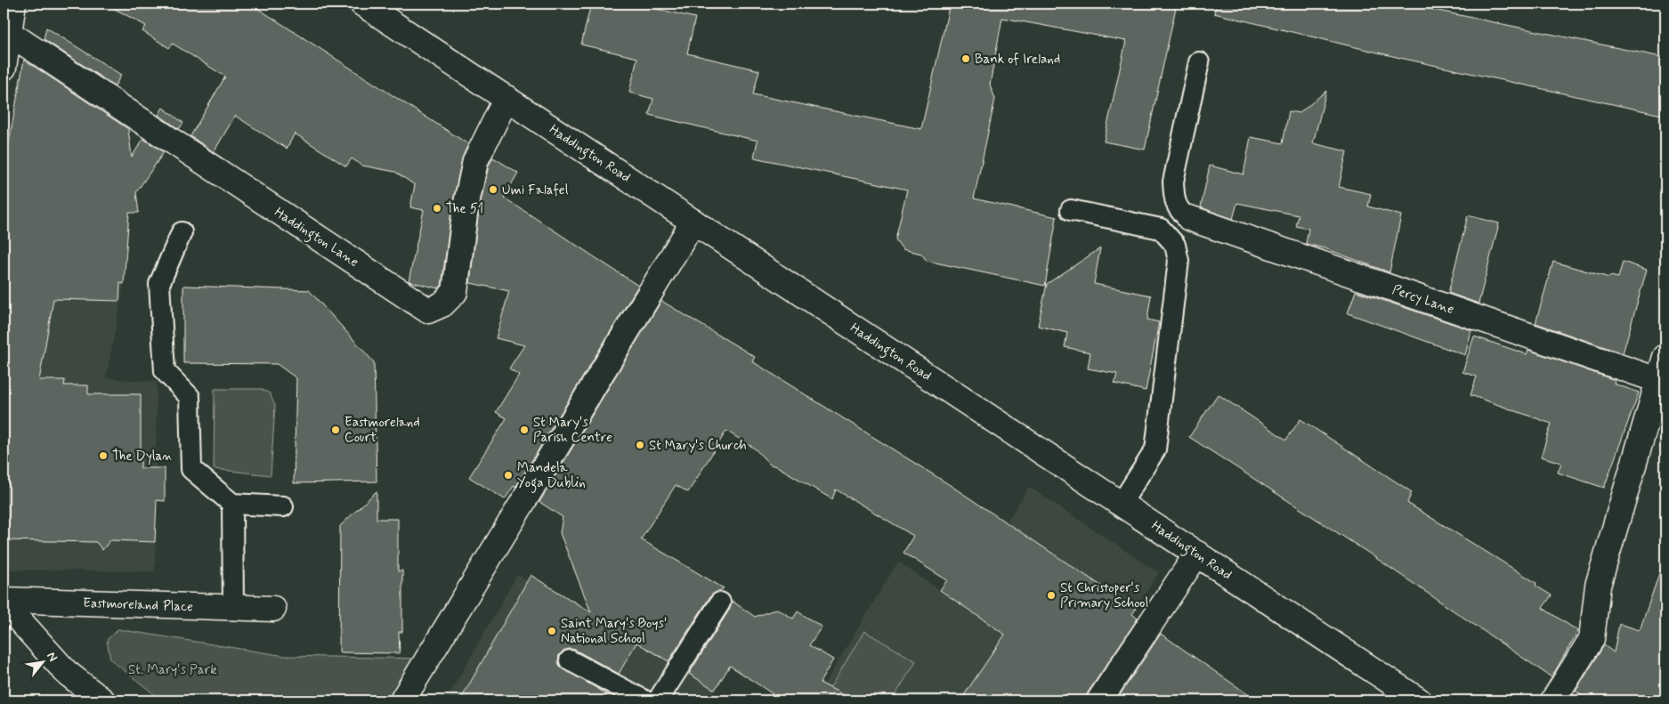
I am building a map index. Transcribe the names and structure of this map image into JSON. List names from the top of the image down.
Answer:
{
  "streets": {
    "street": [
      "Haddington Road",
      "Haddington Lane",
      "Percy Lane",
      "Eastmoreland Place"
    ]
  },
  "crossings": [
    ["Haddington Road", "Haddington Lane"]
  ],
  "parks": ["St. Mary's Park"],
  "places": [
    "Bank of Ireland",
    "Umi Falafel",
    "The 51",
    "Eastmoreland Court",
    "St Mary's Parish Centre",
    "St Mary's Church",
    "The Dylan",
    "Mandela Yoga Dublin",
    "St Christoper's Primary School",
    "Saint Mary's Boys' National School"
  ],
  "north": "top right"
}
